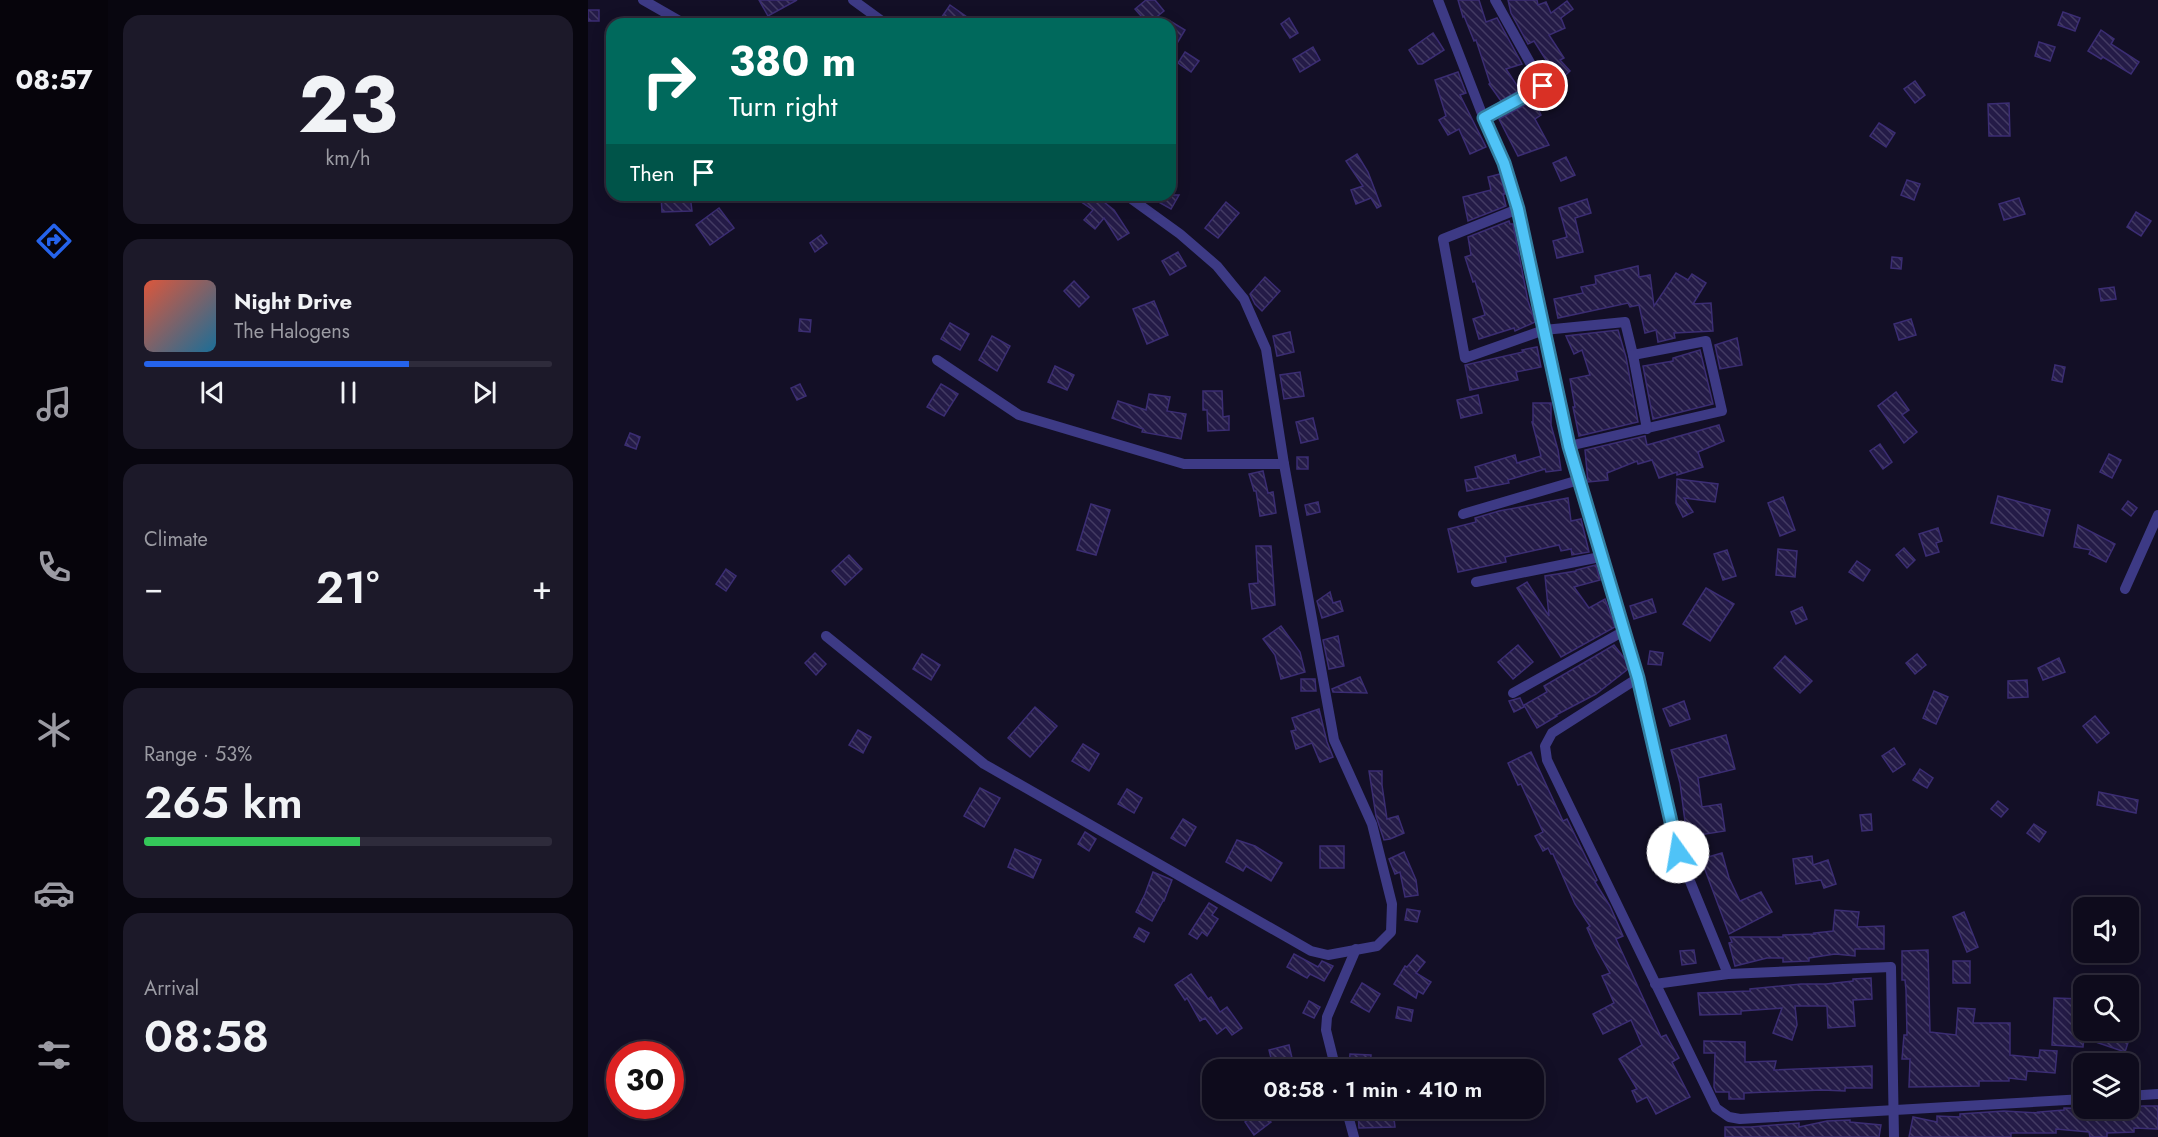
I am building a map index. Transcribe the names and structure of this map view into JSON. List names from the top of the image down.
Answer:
{
  "page": {
    "tabs": "08:57",
    "tile": [
      ["23", "km/h"],
      "Climate",
      ["Range · 53%", "265 km"],
      ["Arrival", "08:58"]
    ],
    "turn": ["380 m", "Turn right"],
    "then": "Then",
    "song": ["Night Drive", "The Halogens"],
    "heat": ["−", "21°", "+"],
    "limit": "30",
    "trip": "08:58 · 1 min · 410 m"
  }
}
